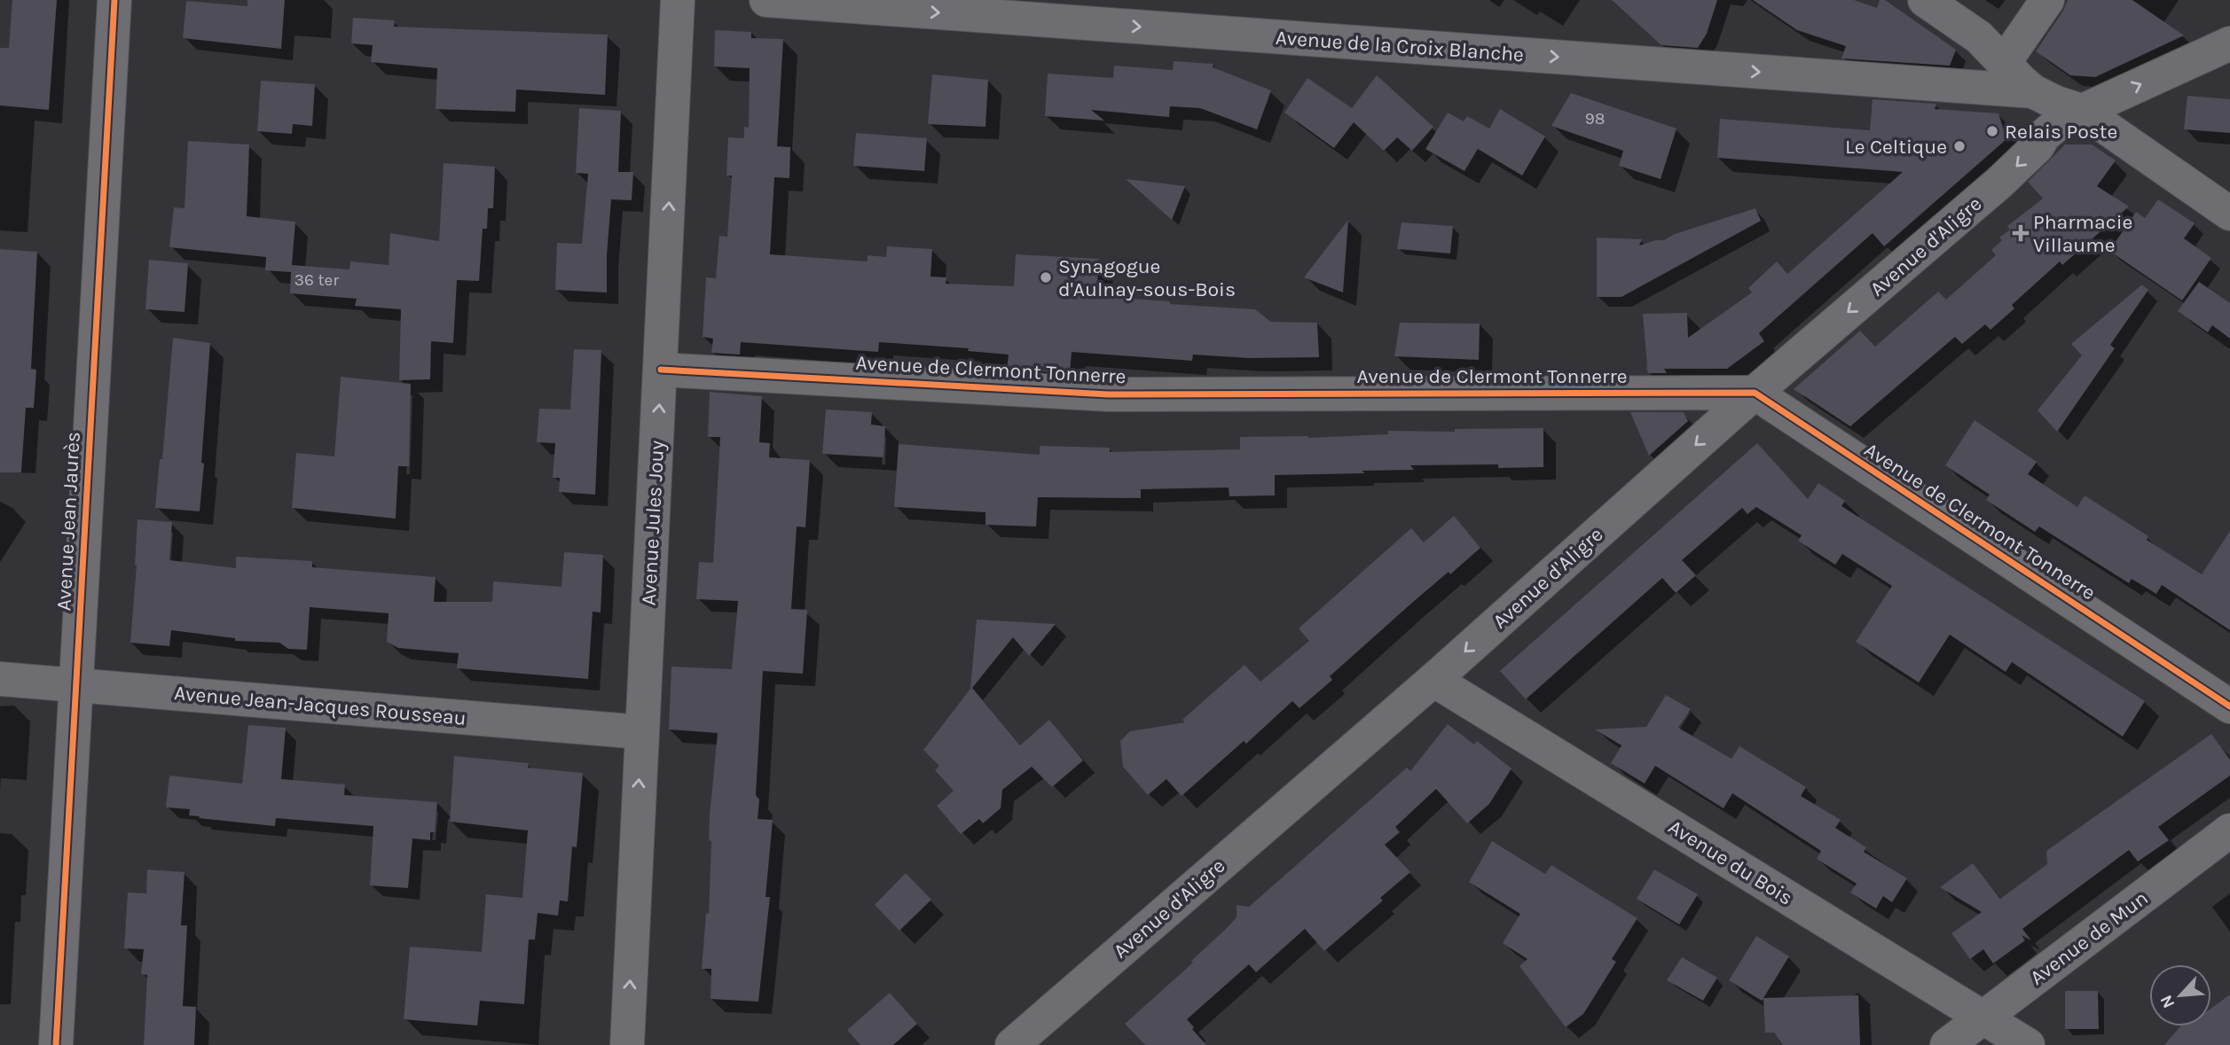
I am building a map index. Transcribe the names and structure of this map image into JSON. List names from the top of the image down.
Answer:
{
  "streets": {
    "street": [
      "Avenue de la Croix Blanche",
      "Avenue d'Aligre",
      "Avenue de Clermont Tonnerre",
      "Avenue Jean Jaurès",
      "Avenue Jules Jouy",
      "Avenue Jean-Jacques Rousseau",
      "Avenue du Bois",
      "Avenue de Mun"
    ]
  },
  "crossings": [
    ["Avenue d'Aligre", "Avenue de Clermont Tonnerre"],
    ["Avenue d'Aligre", "Avenue du Bois"],
    ["Avenue de Clermont Tonnerre", "Avenue Jules Jouy"],
    ["Avenue Jean Jaurès", "Avenue Jean-Jacques Rousseau"],
    ["Avenue Jules Jouy", "Avenue Jean-Jacques Rousseau"],
    ["Avenue du Bois", "Avenue de Mun"]
  ],
  "one_way": ["Avenue de la Croix Blanche", "Avenue Jules Jouy"],
  "places": {
    "other": ["Relais Poste", "Le Celtique", "Synagogue d'Aulnay-sous-Bois"],
    "health": ["Pharmacie Villaume"]
  },
  "house_numbers": ["98", "36 ter"],
  "north": "bottom left"
}
